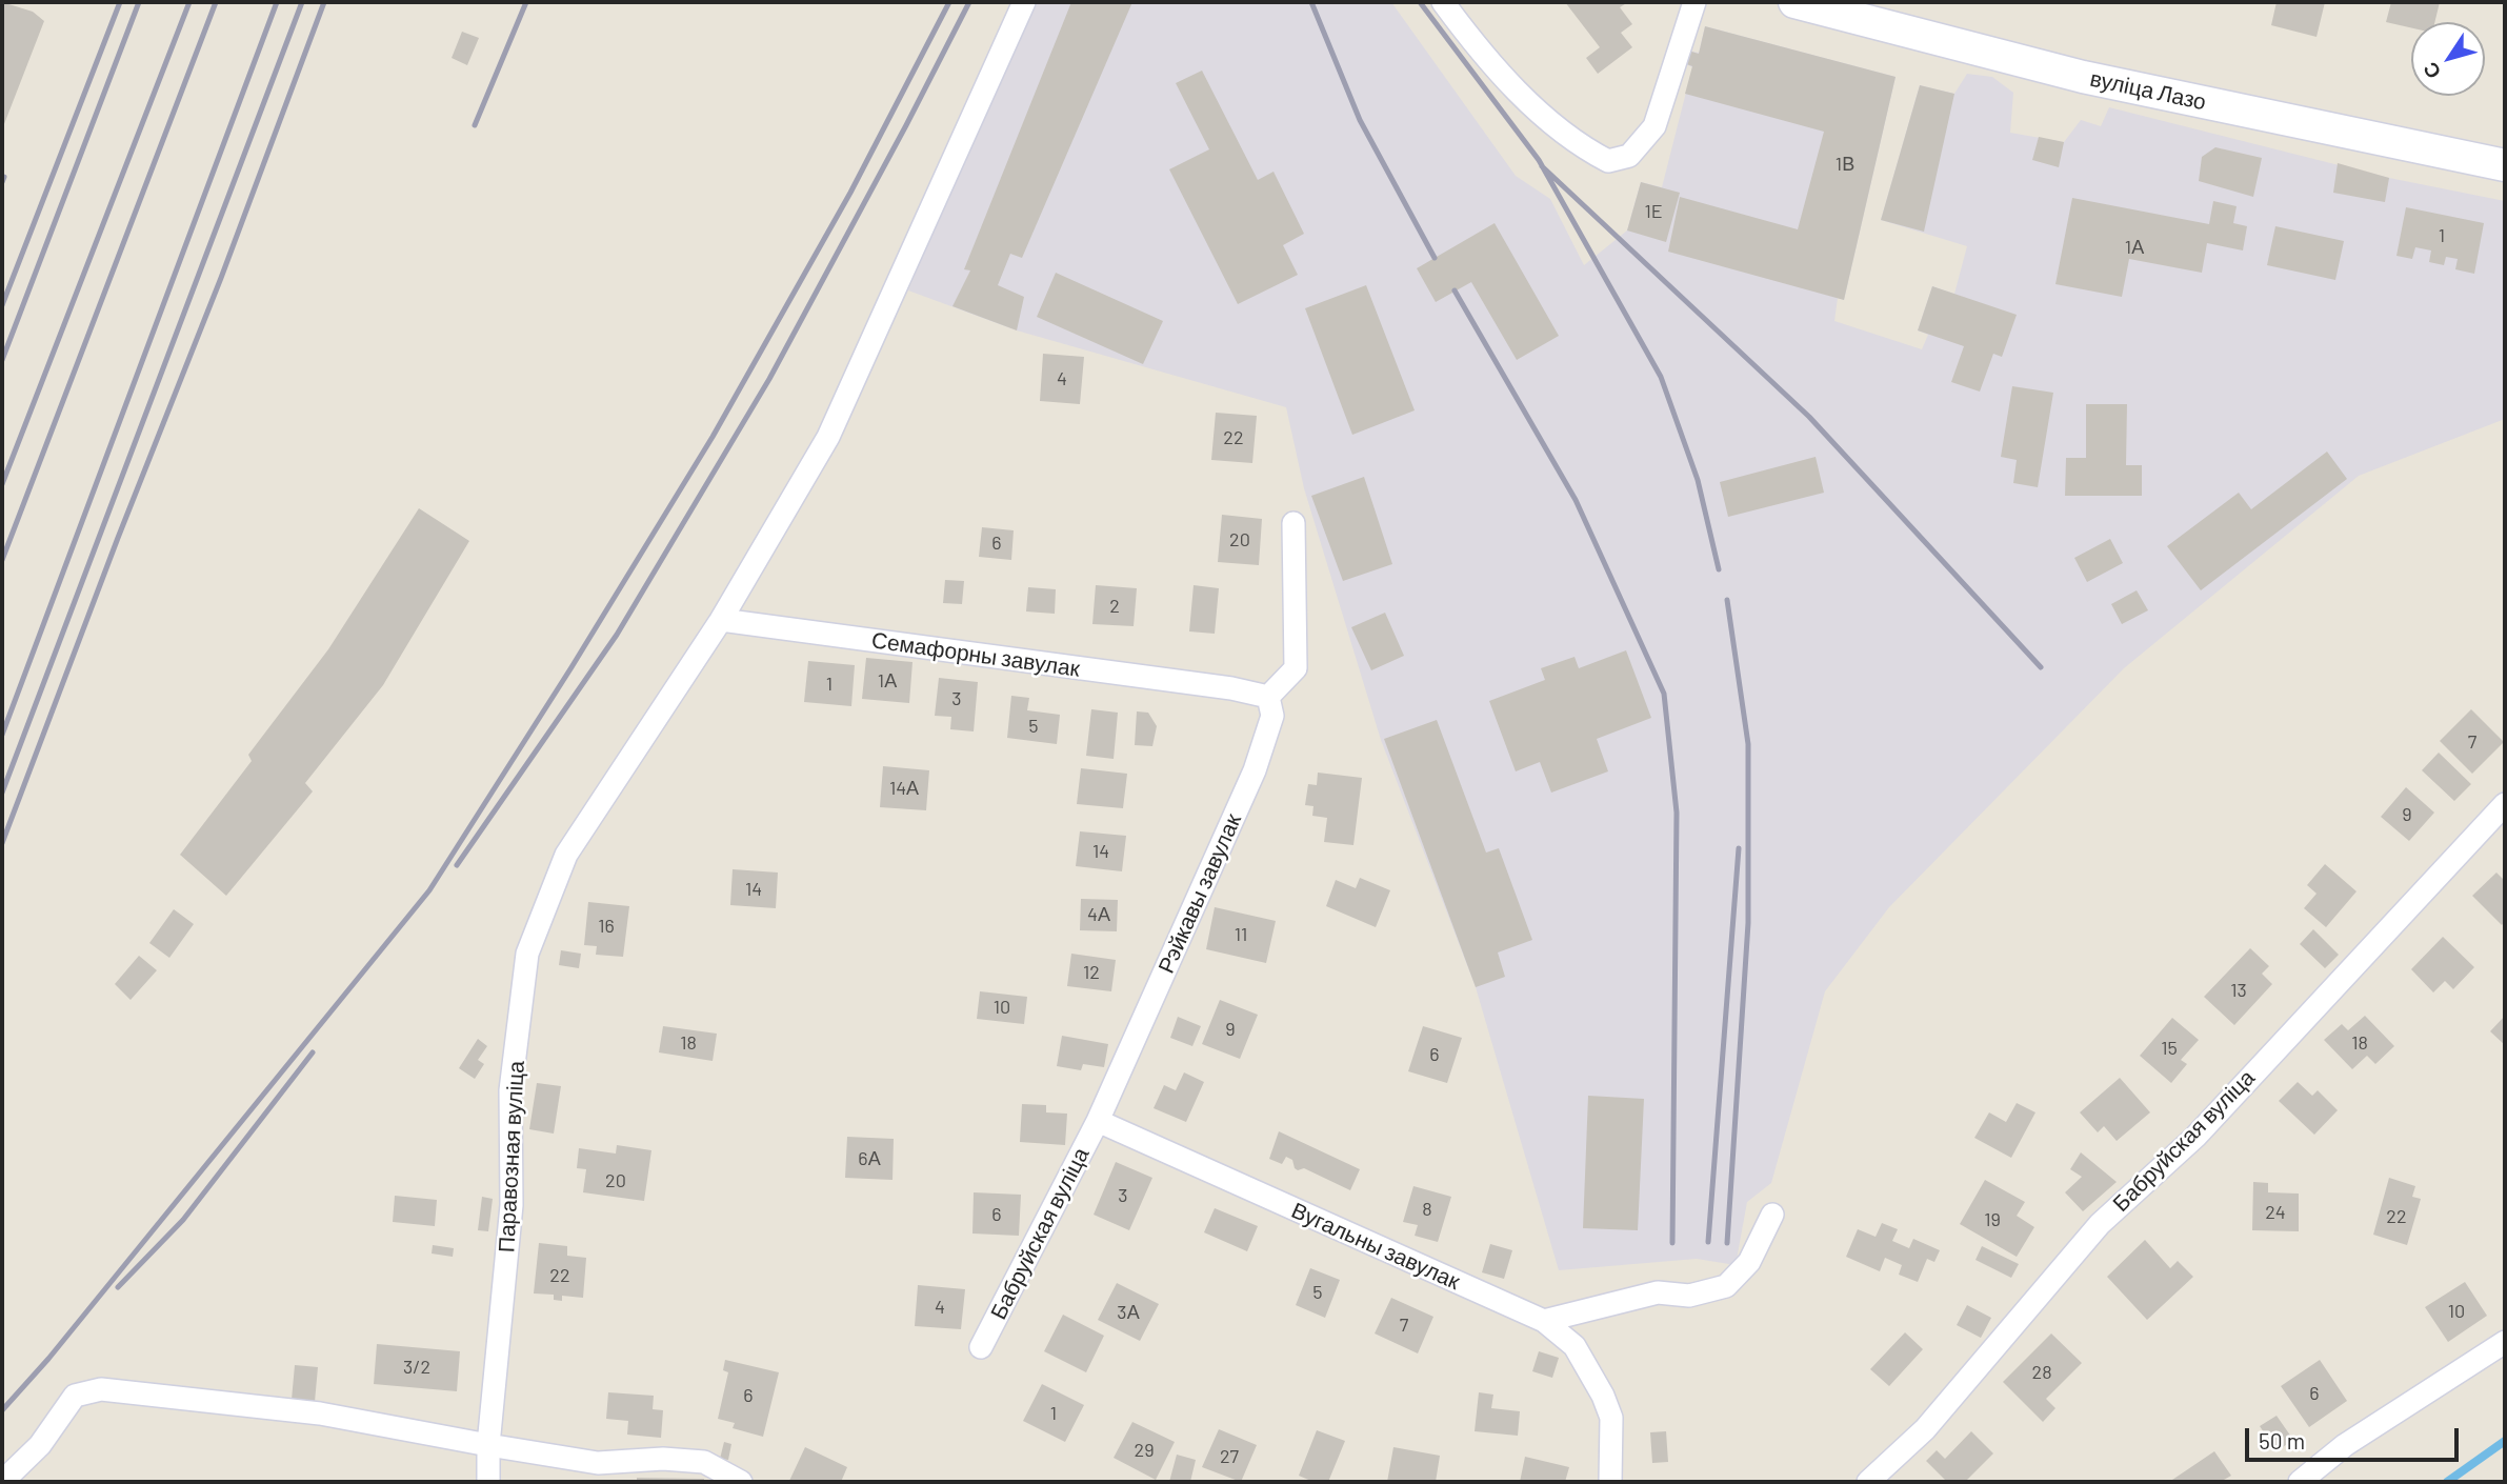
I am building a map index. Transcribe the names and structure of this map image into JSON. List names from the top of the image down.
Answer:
{
  "streets": {
    "main road": ["вуліца Лазо"],
    "street": [
      "Семафорны завулак",
      "Рэйкавы завулак",
      "Бабруйская вуліца",
      "Паравозная вуліца",
      "Вугальны завулак"
    ]
  },
  "crossings": [
    ["Семафорны завулак", "Рэйкавы завулак"],
    ["Семафорны завулак", "Паравозная вуліца"],
    ["Рэйкавы завулак", "Бабруйская вуліца"],
    ["Рэйкавы завулак", "Вугальны завулак"],
    ["Бабруйская вуліца", "Вугальны завулак"]
  ],
  "house_numbers": [
    "1В",
    "1E",
    "1",
    "1А",
    "4",
    "22",
    "20",
    "6",
    "2",
    "1А",
    "1",
    "3",
    "5",
    "7",
    "14А",
    "9",
    "14",
    "14",
    "4А",
    "16",
    "11",
    "12",
    "13",
    "10",
    "9",
    "18",
    "18",
    "15",
    "6",
    "6А",
    "20",
    "3",
    "8",
    "24",
    "6",
    "22",
    "19",
    "22",
    "5",
    "4",
    "10",
    "3А",
    "7",
    "3/2",
    "28",
    "6",
    "6",
    "1",
    "29",
    "27"
  ],
  "scale_bar": "50 m",
  "north": "bottom left"
}
